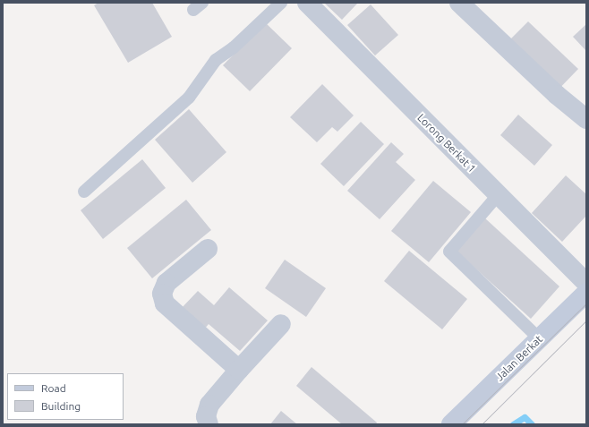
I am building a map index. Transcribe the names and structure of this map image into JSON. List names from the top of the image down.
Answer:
{
  "streets": {
    "street": ["Lorong Berkat 1", "Jalan Berkat"]
  },
  "legend": ["Road", "Building"]
}
